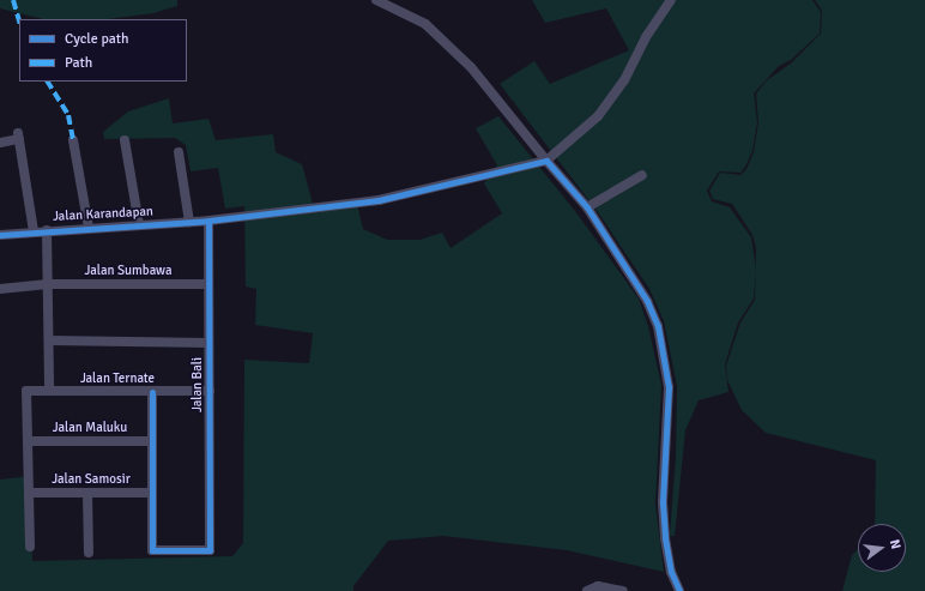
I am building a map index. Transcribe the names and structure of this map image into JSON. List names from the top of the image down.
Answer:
{
  "streets": {
    "street": [
      "Jalan Karandapan",
      "Jalan Sumbawa",
      "Jalan Ternate",
      "Jalan Bali",
      "Jalan Maluku",
      "Jalan Samosir"
    ]
  },
  "crossings": [
    ["Jalan Karandapan", "Jalan Bali"],
    ["Jalan Sumbawa", "Jalan Bali"],
    ["Jalan Ternate", "Jalan Bali"],
    ["Jalan Ternate", "Jalan Maluku"],
    ["Jalan Bali", "Jalan Samosir"]
  ],
  "legend": ["Cycle path", "Path"],
  "north": "right"
}
